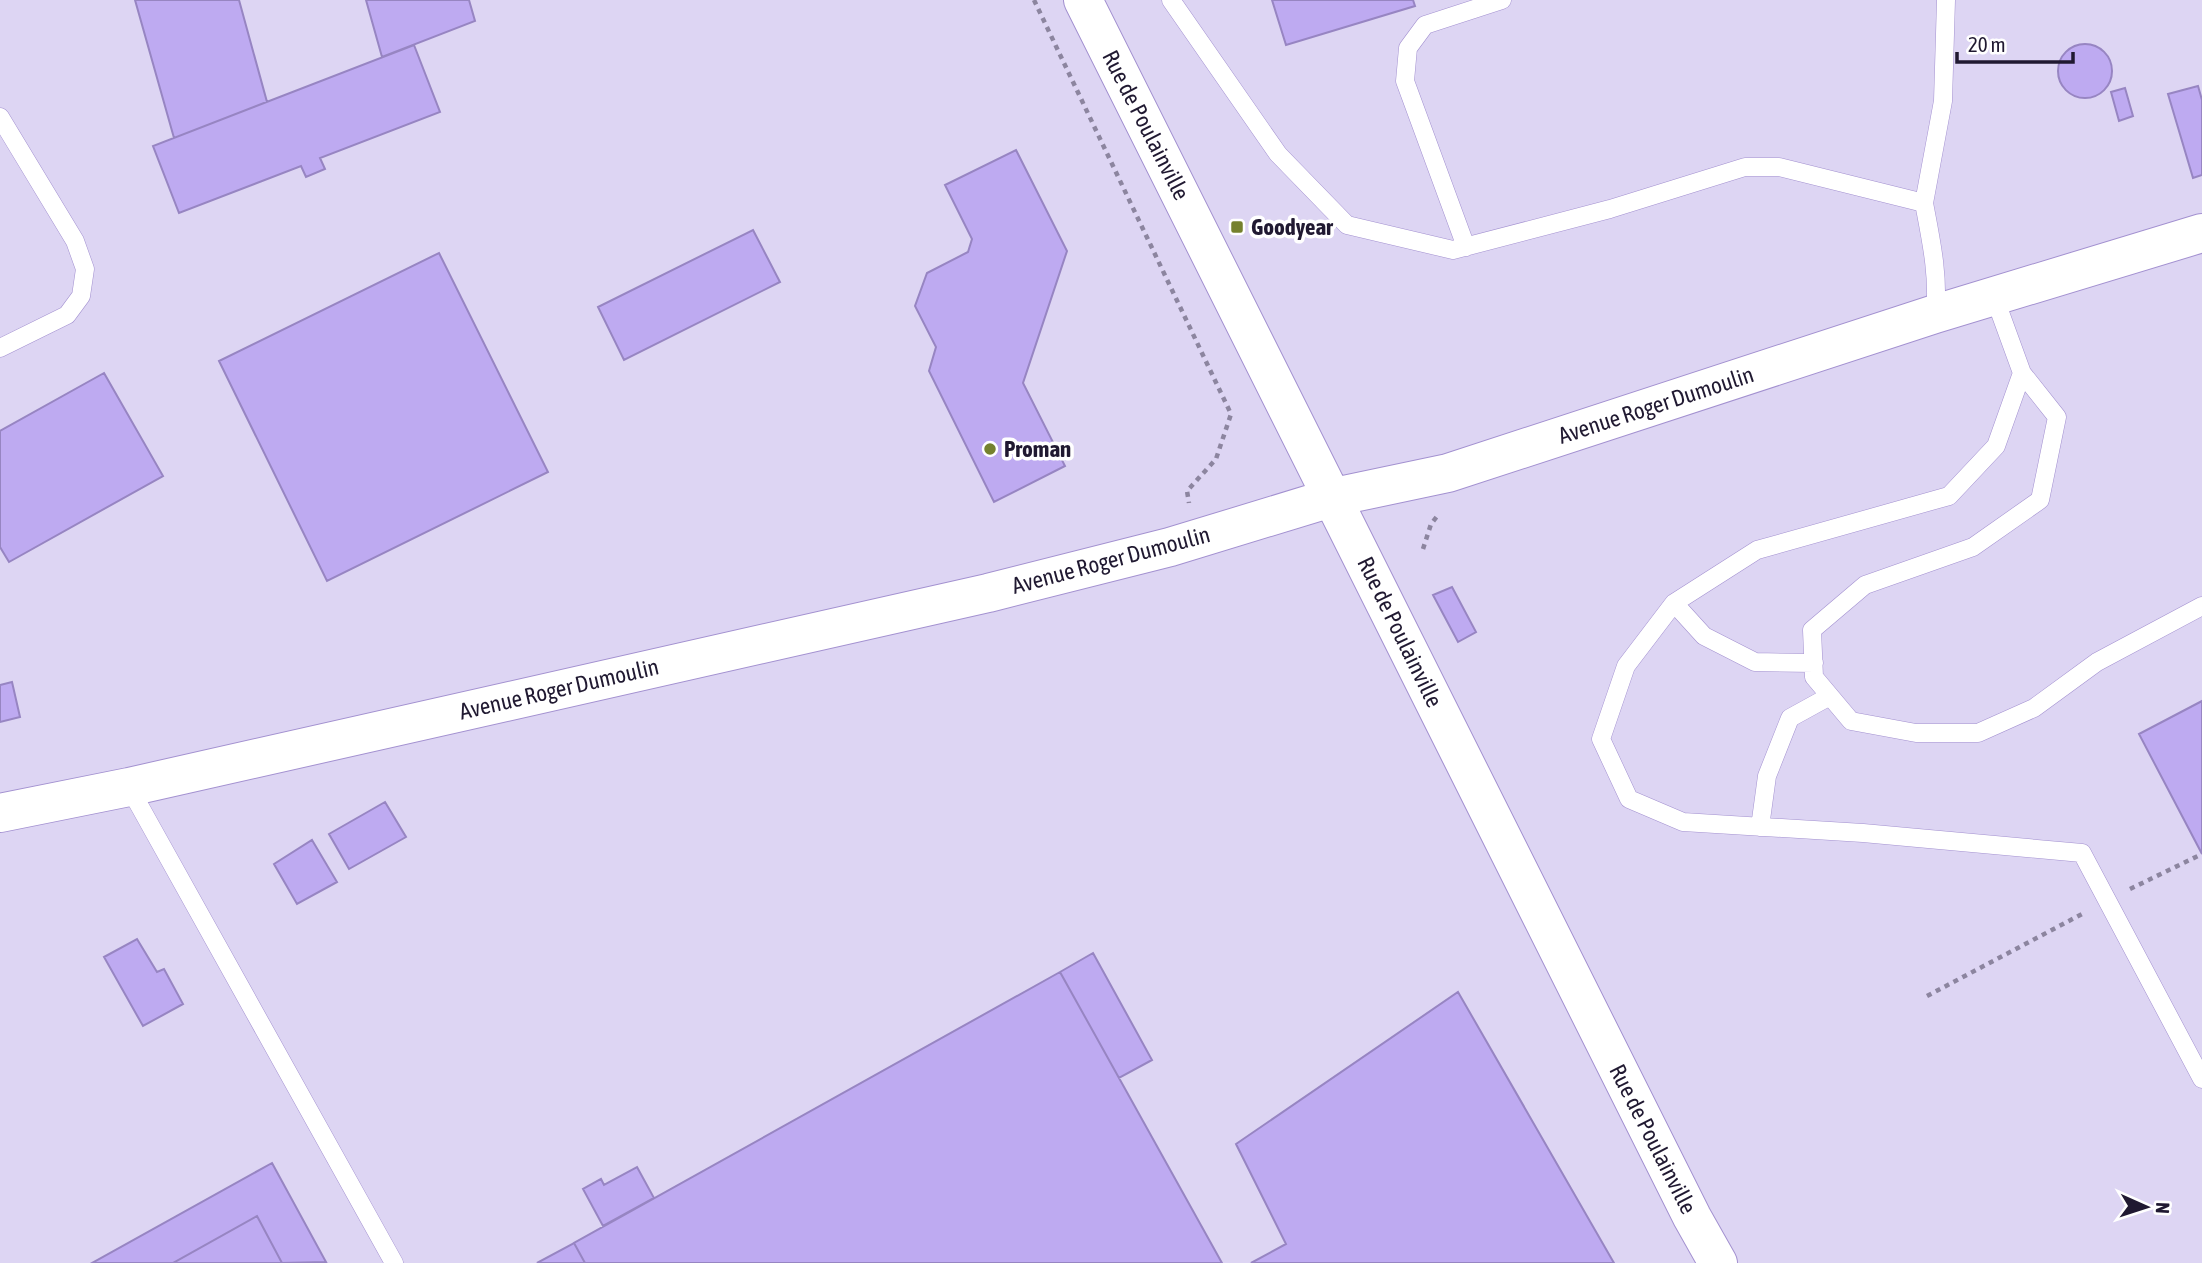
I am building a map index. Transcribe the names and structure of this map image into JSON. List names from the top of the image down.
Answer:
{
  "streets": {
    "main road": ["Rue de Poulainville", "Avenue Roger Dumoulin"]
  },
  "crossings": [
    ["Rue de Poulainville", "Avenue Roger Dumoulin"]
  ],
  "places": {
    "transit": ["Goodyear"],
    "other": ["Proman"]
  },
  "scale_bar": "20 m",
  "north": "right"
}
